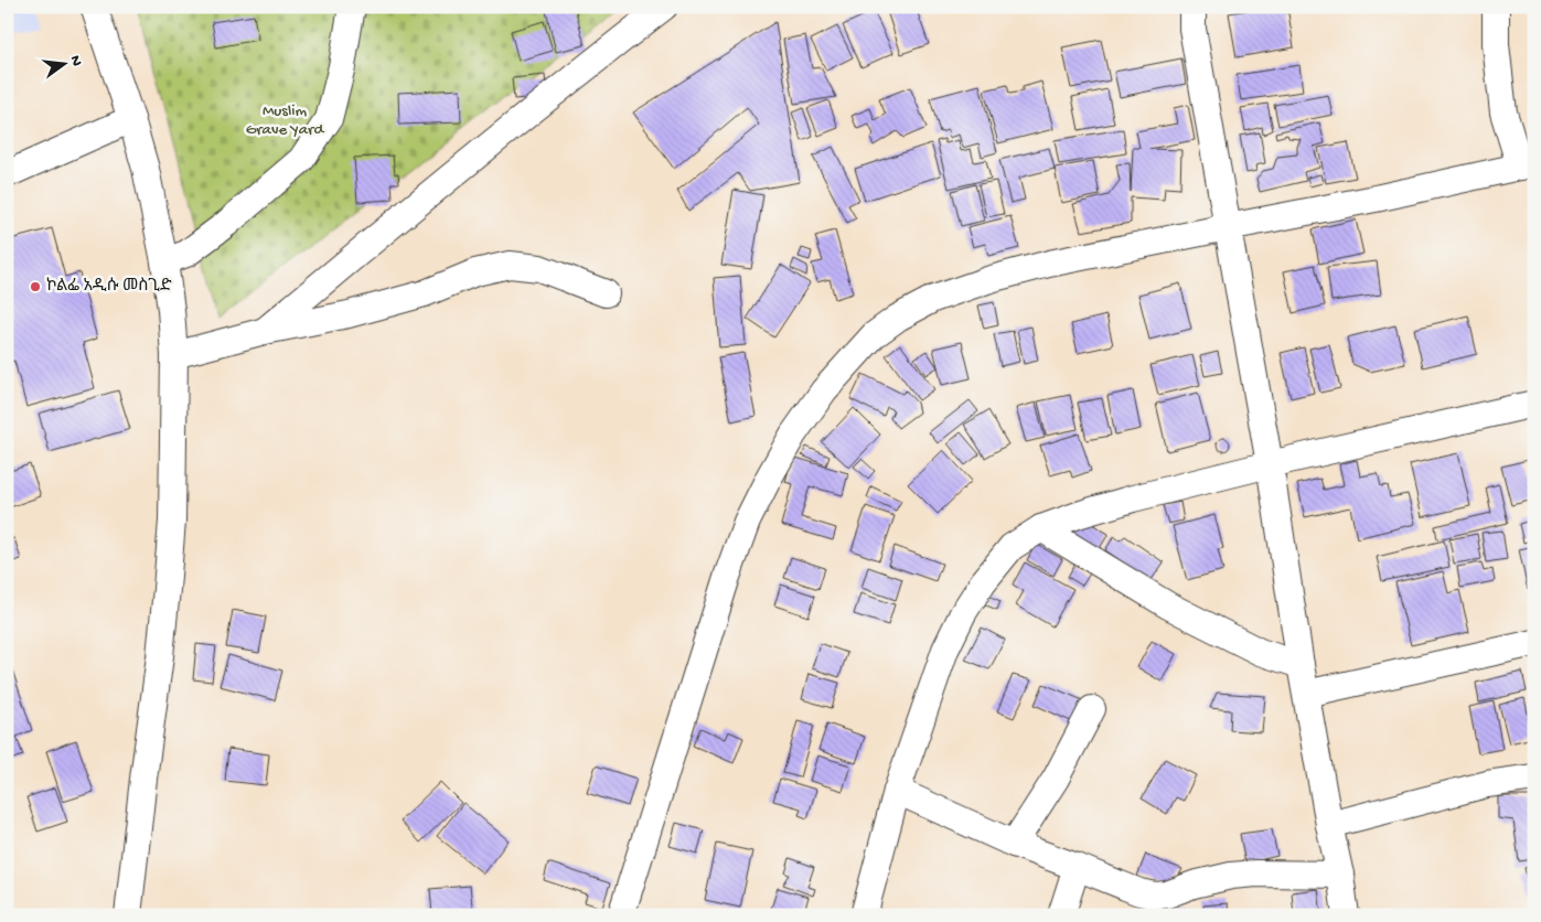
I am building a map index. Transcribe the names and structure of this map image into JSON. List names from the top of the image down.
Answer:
{
  "parks": ["Muslim Grave Yard"],
  "places": ["ኮልፌ አዲሱ መስጊድ"],
  "north": "right"
}
